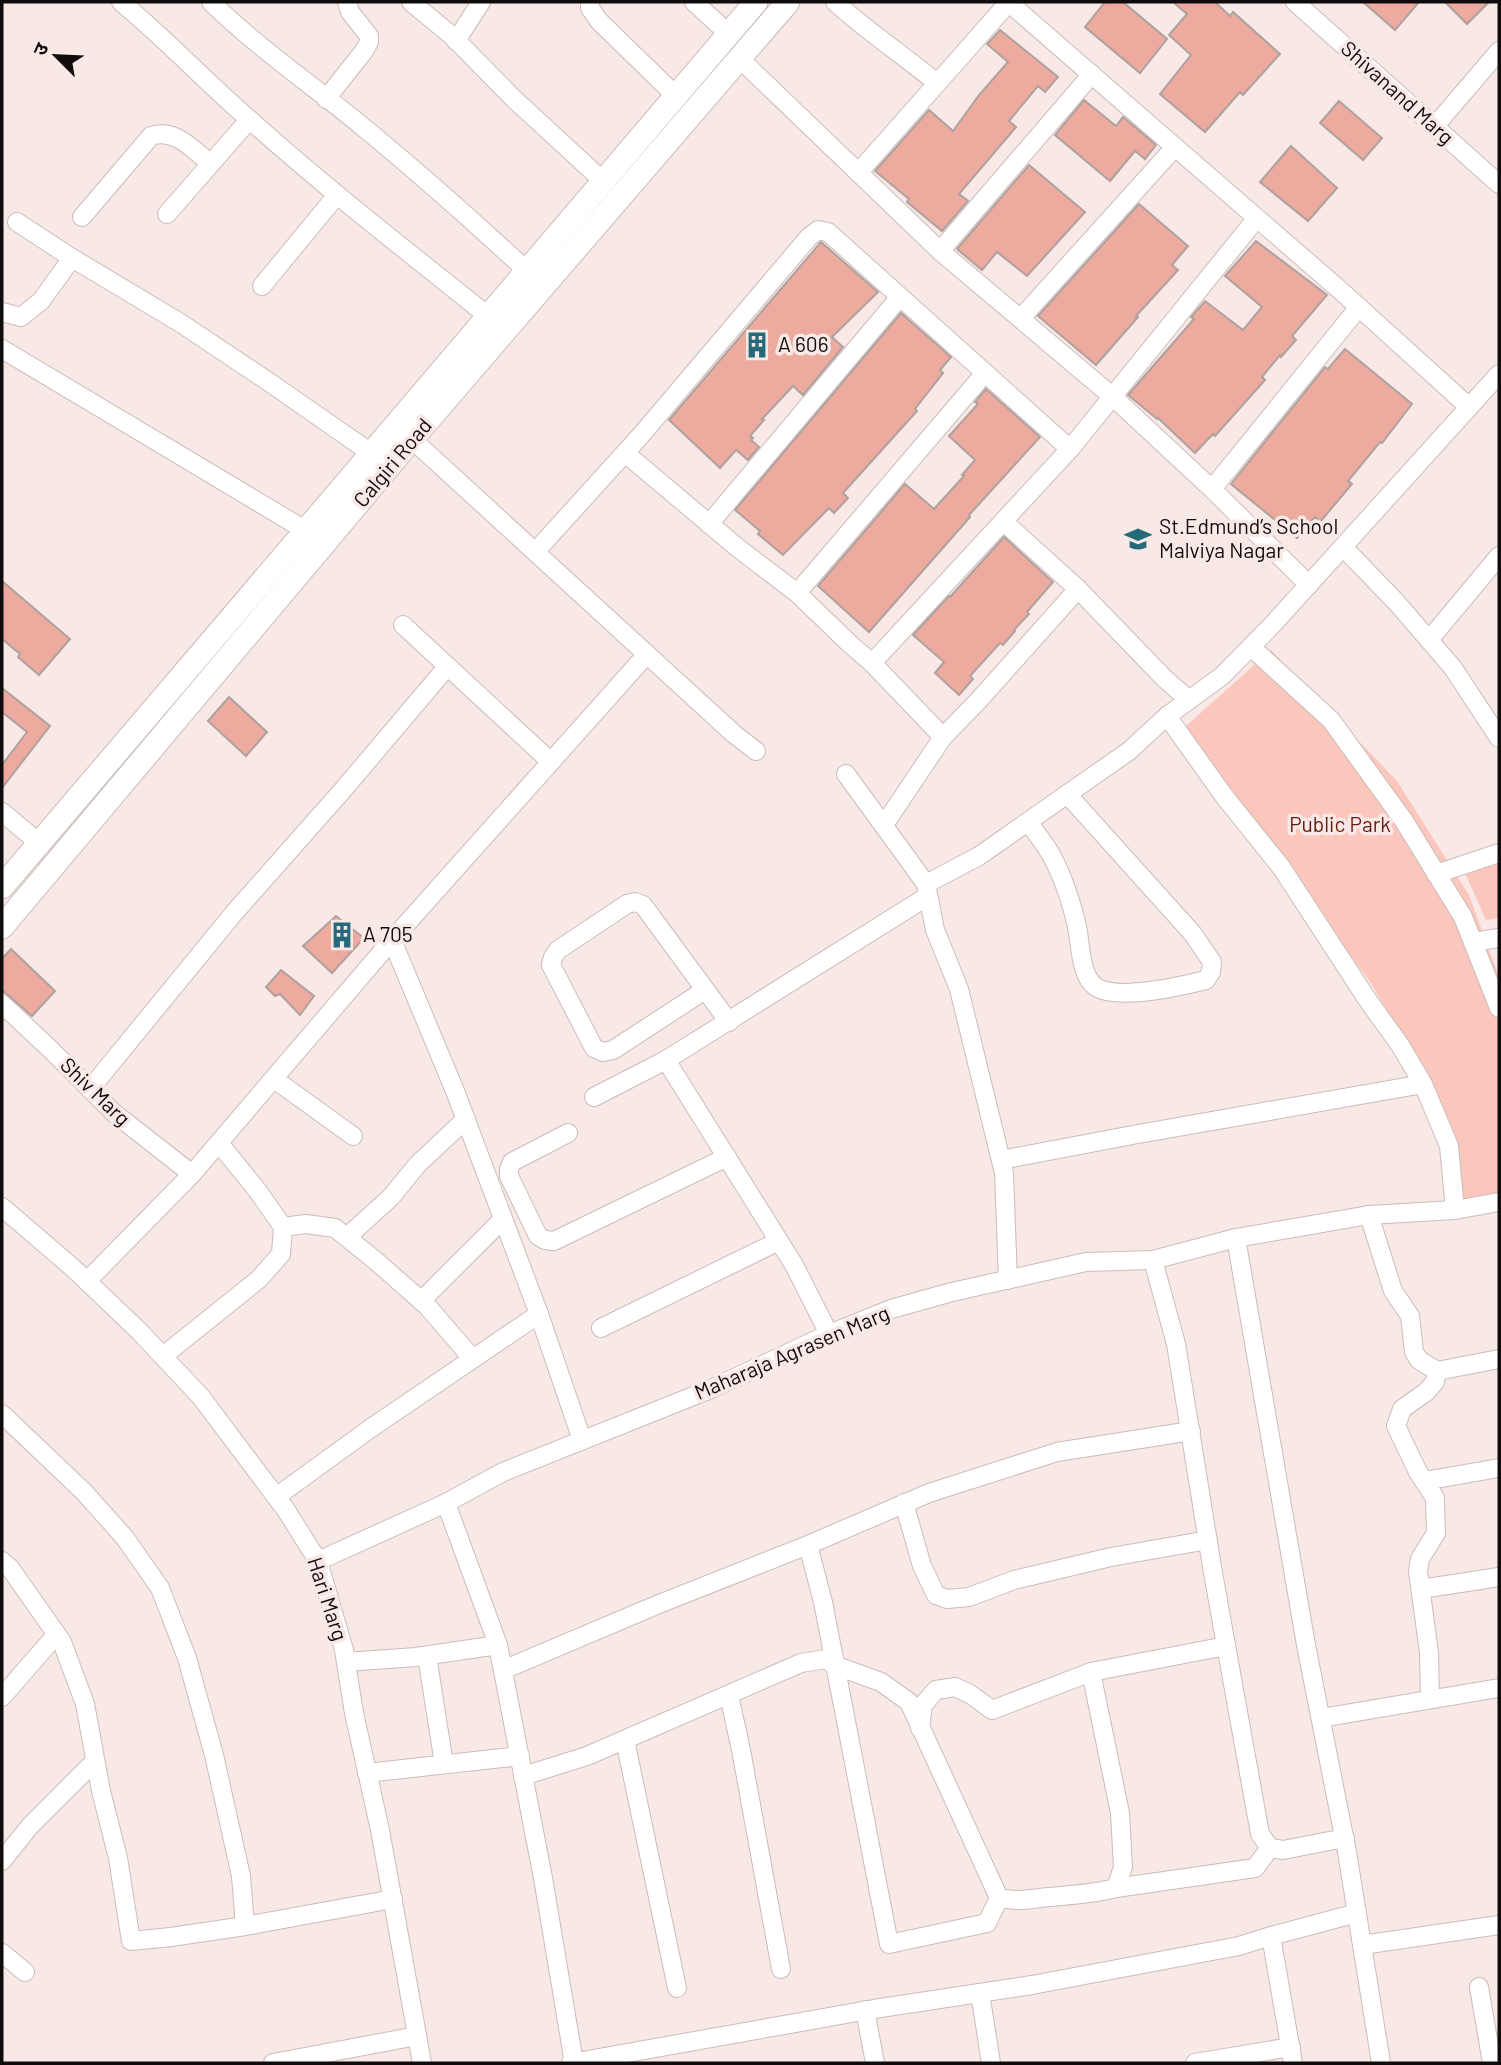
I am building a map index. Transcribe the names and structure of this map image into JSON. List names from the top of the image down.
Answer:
{
  "streets": {
    "main road": ["Calgiri Road"],
    "street": [
      "Shivanand Marg",
      "Shiv Marg",
      "Maharaja Agrasen Marg",
      "Hari Marg"
    ]
  },
  "crossings": [
    ["Maharaja Agrasen Marg", "Hari Marg"]
  ],
  "parks": ["Public Park"],
  "places": {
    "building": ["A 606", "A 705"],
    "school or university": ["St.Edmund’s School Malviya Nagar"]
  },
  "north": "top left"
}
